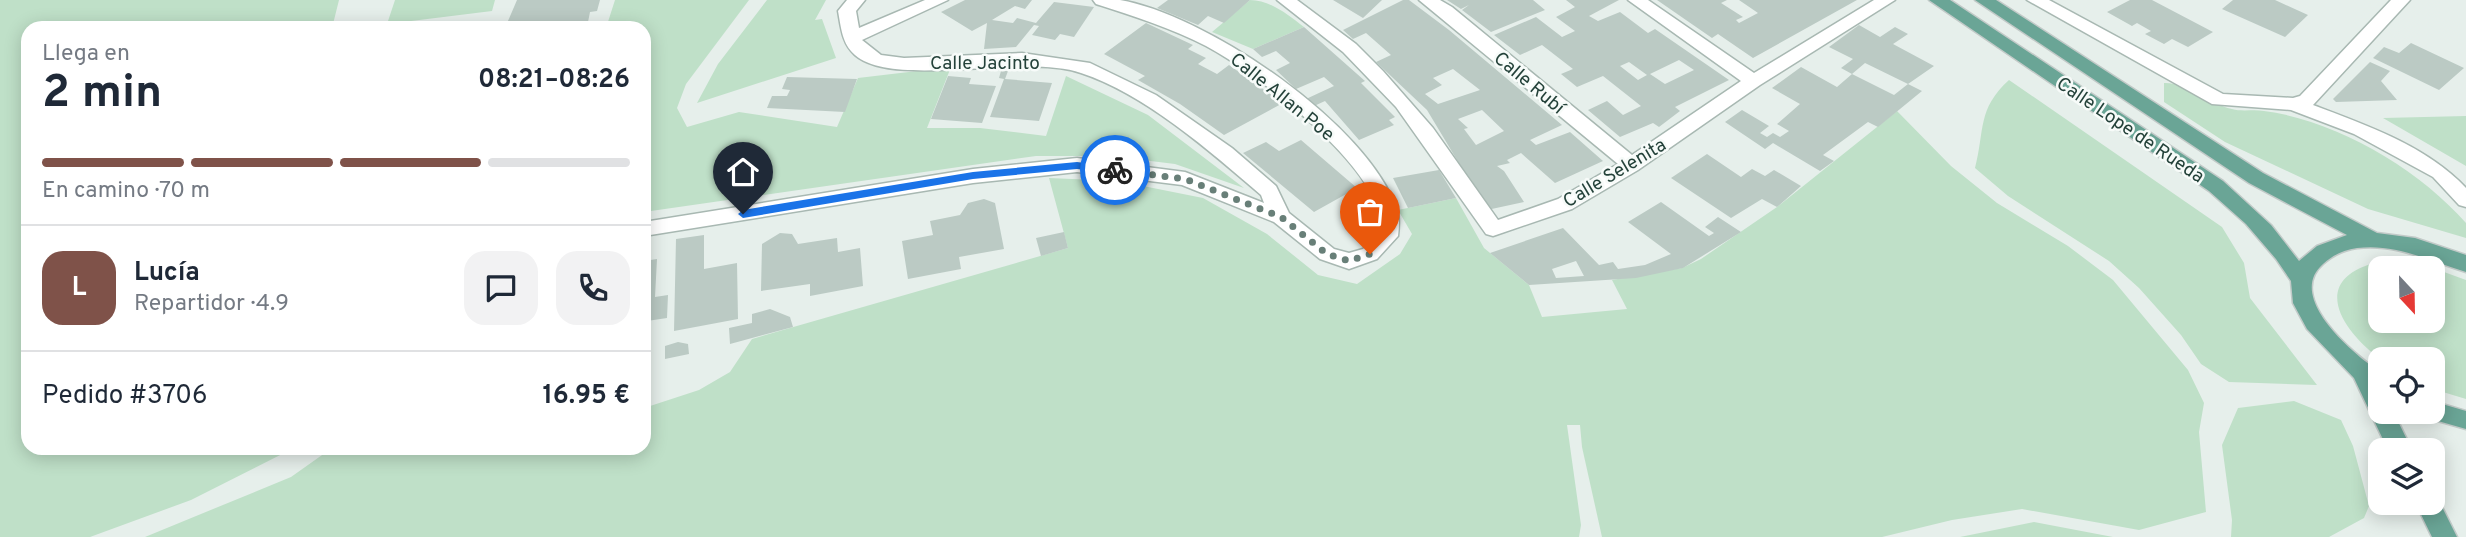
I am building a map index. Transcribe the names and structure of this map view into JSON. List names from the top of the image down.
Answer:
{
  "streets": {
    "main road": ["Calle Lope de Rueda"],
    "street": [
      "Calle Jacinto",
      "Calle Rubí",
      "Calle Allan Poe",
      "Calle Selenita"
    ]
  },
  "crossings": [
    ["Calle Jacinto", "Calle Allan Poe"],
    ["Calle Rubí", "Calle Selenita"]
  ],
  "north": "bottom",
  "page": {
    "heading": ["2 min", "Llega en", "08:21–08:26"],
    "panel": [
      "Lucía",
      "Repartidor · 4.9",
      "Pedido #3706",
      "16.95 €"
    ],
    "bar": "En camino · 70 m",
    "round": "L"
  }
}
